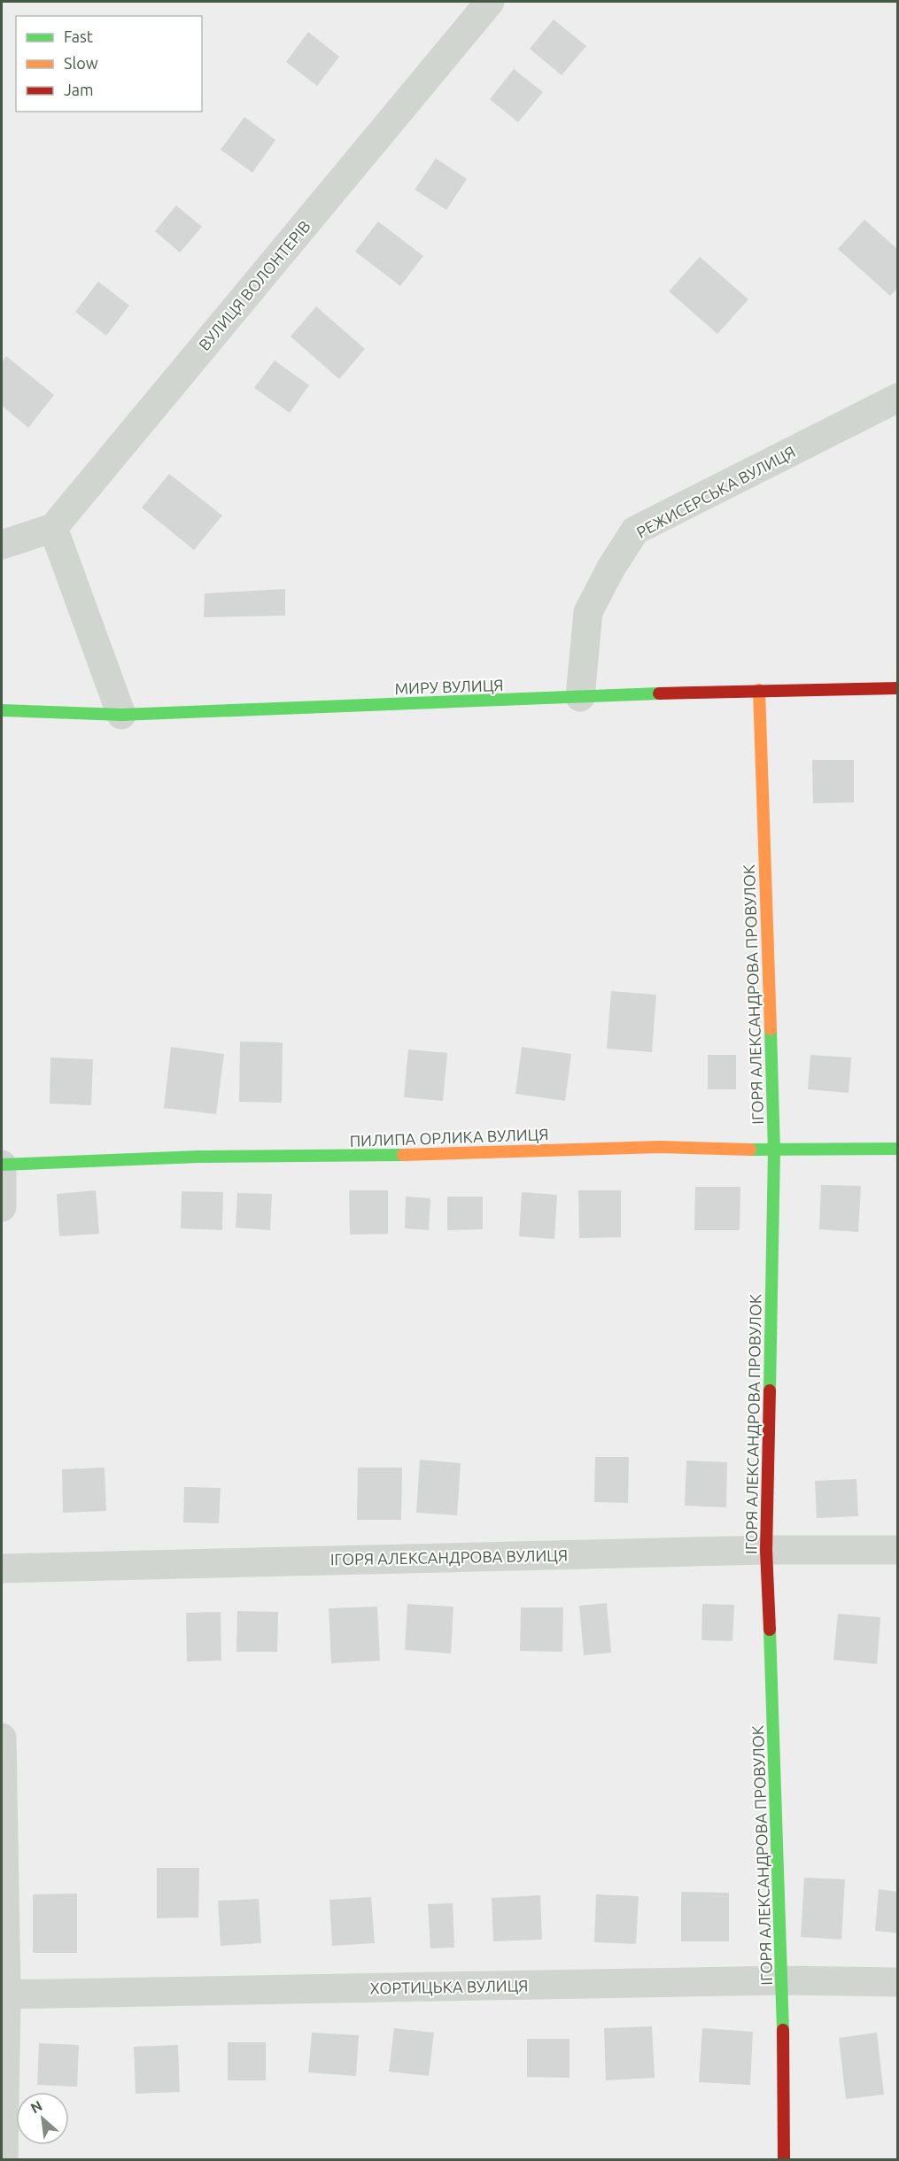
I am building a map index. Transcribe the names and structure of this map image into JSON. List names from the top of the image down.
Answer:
{
  "streets": {
    "street": [
      "ВУЛИЦЯ ВОЛОНТЕРІВ",
      "РЕЖИСЕРСЬКА ВУЛИЦЯ",
      "МИРУ ВУЛИЦЯ",
      "ІГОРЯ АЛЕКСАНДРОВА ПРОВУЛОК",
      "ПИЛИПА ОРЛИКА ВУЛИЦЯ",
      "ІГОРЯ АЛЕКСАНДРОВА ВУЛИЦЯ",
      "ХОРТИЦЬКА ВУЛИЦЯ"
    ]
  },
  "crossings": [
    ["РЕЖИСЕРСЬКА ВУЛИЦЯ", "МИРУ ВУЛИЦЯ"],
    ["МИРУ ВУЛИЦЯ", "ІГОРЯ АЛЕКСАНДРОВА ПРОВУЛОК"],
    ["ІГОРЯ АЛЕКСАНДРОВА ПРОВУЛОК", "ПИЛИПА ОРЛИКА ВУЛИЦЯ"],
    ["ІГОРЯ АЛЕКСАНДРОВА ПРОВУЛОК", "ІГОРЯ АЛЕКСАНДРОВА ВУЛИЦЯ"],
    ["ІГОРЯ АЛЕКСАНДРОВА ПРОВУЛОК", "ХОРТИЦЬКА ВУЛИЦЯ"]
  ],
  "legend": ["Fast", "Slow", "Jam"],
  "north": "top left"
}
